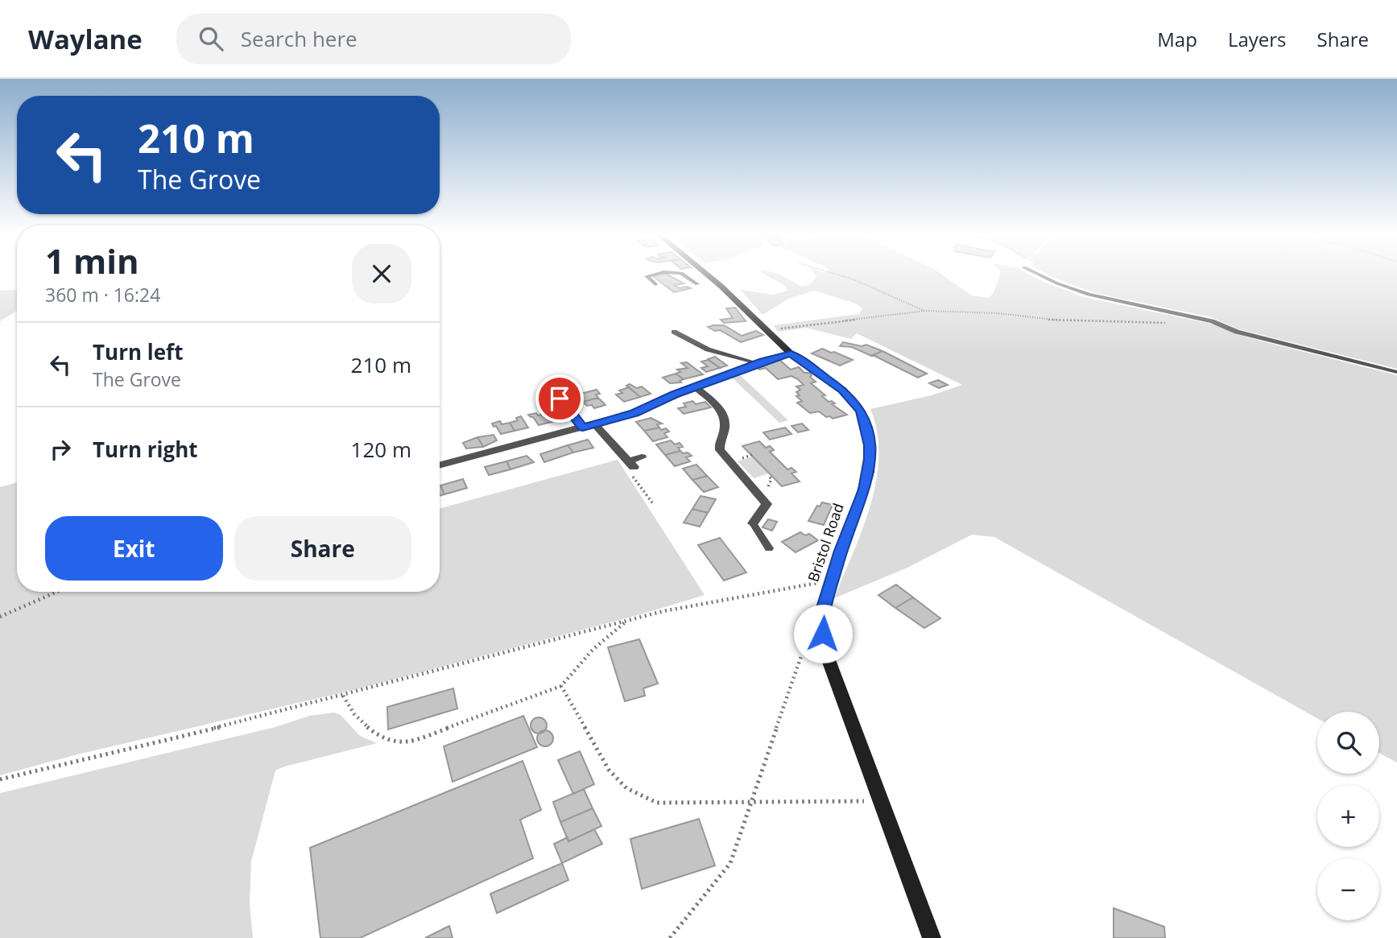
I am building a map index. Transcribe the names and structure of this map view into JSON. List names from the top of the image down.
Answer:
{
  "streets": {
    "main road": ["Bristol Road"]
  },
  "page": {
    "header": "Waylane",
    "search": "Search here",
    "nav": ["Map", "Layers", "Share"],
    "turn": ["210 m", "The Grove"],
    "heading": ["1 min", "360 m · 16:24"],
    "list": [
      {
        "name": "Turn left",
        "note": "The Grove",
        "value": "210 m"
      },
      {
        "name": "Turn right",
        "value": "120 m"
      }
    ],
    "buttons": ["Exit", "Share"],
    "map_buttons": ["+", "−"]
  }
}
